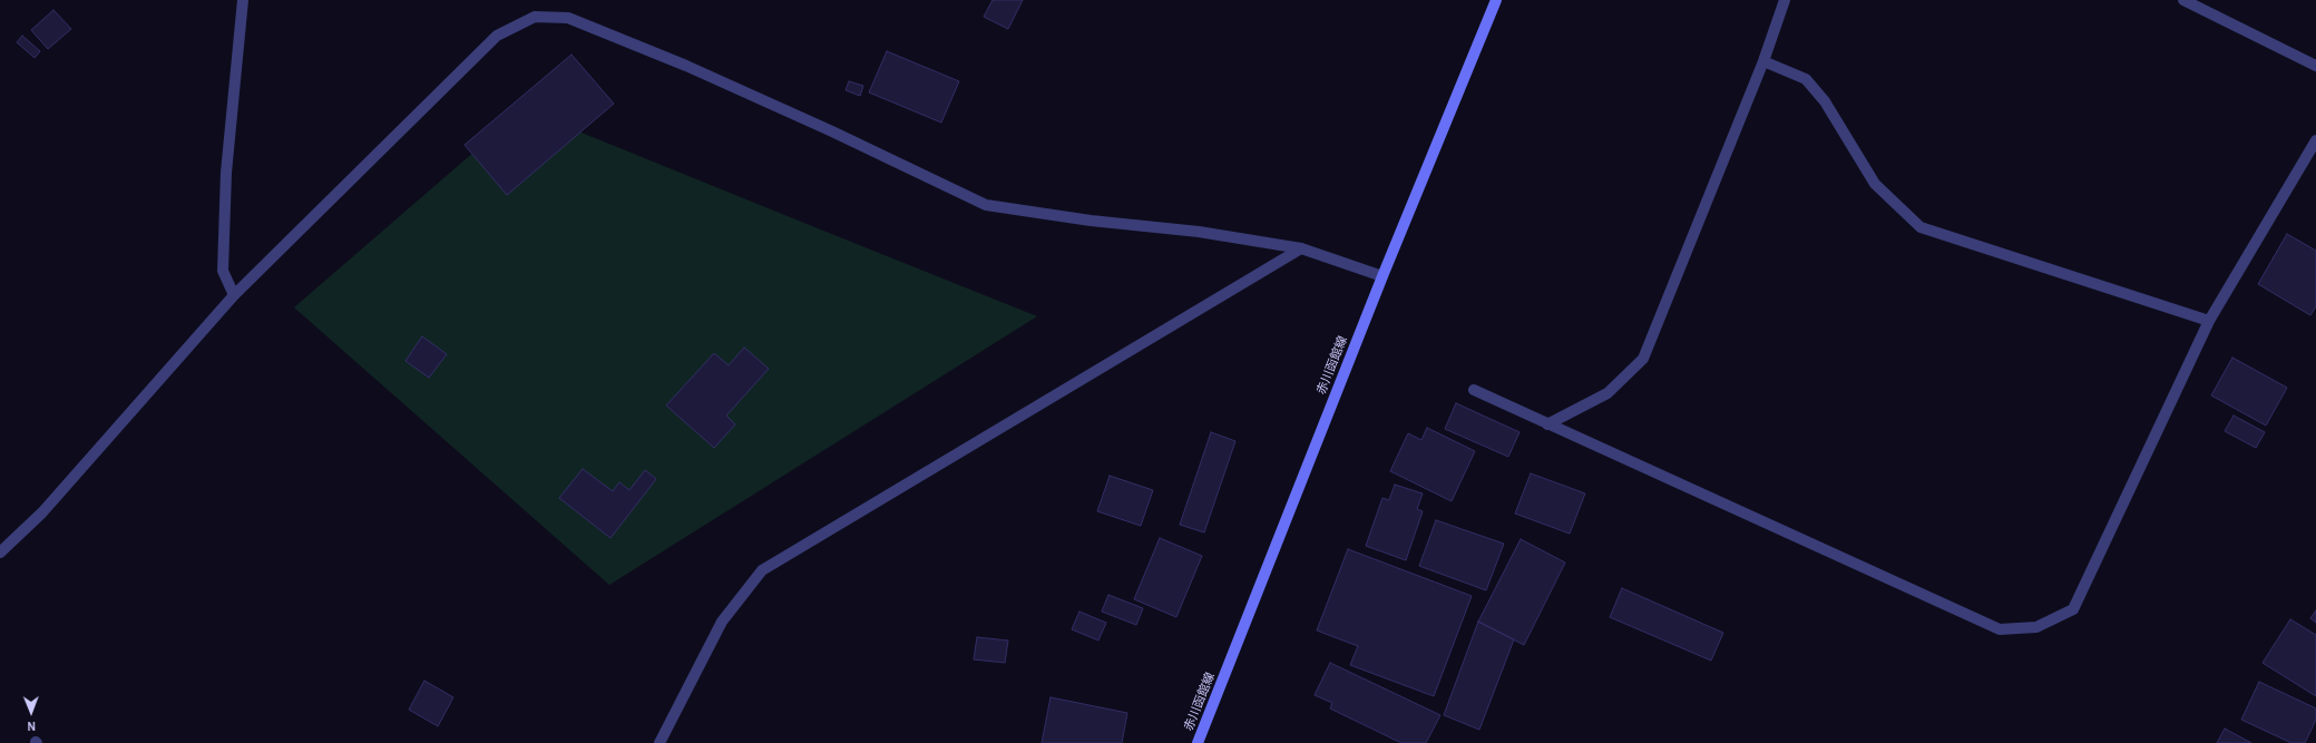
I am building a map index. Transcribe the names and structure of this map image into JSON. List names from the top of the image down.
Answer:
{
  "streets": {
    "main road": ["赤川函館線"]
  },
  "north": "bottom"
}
